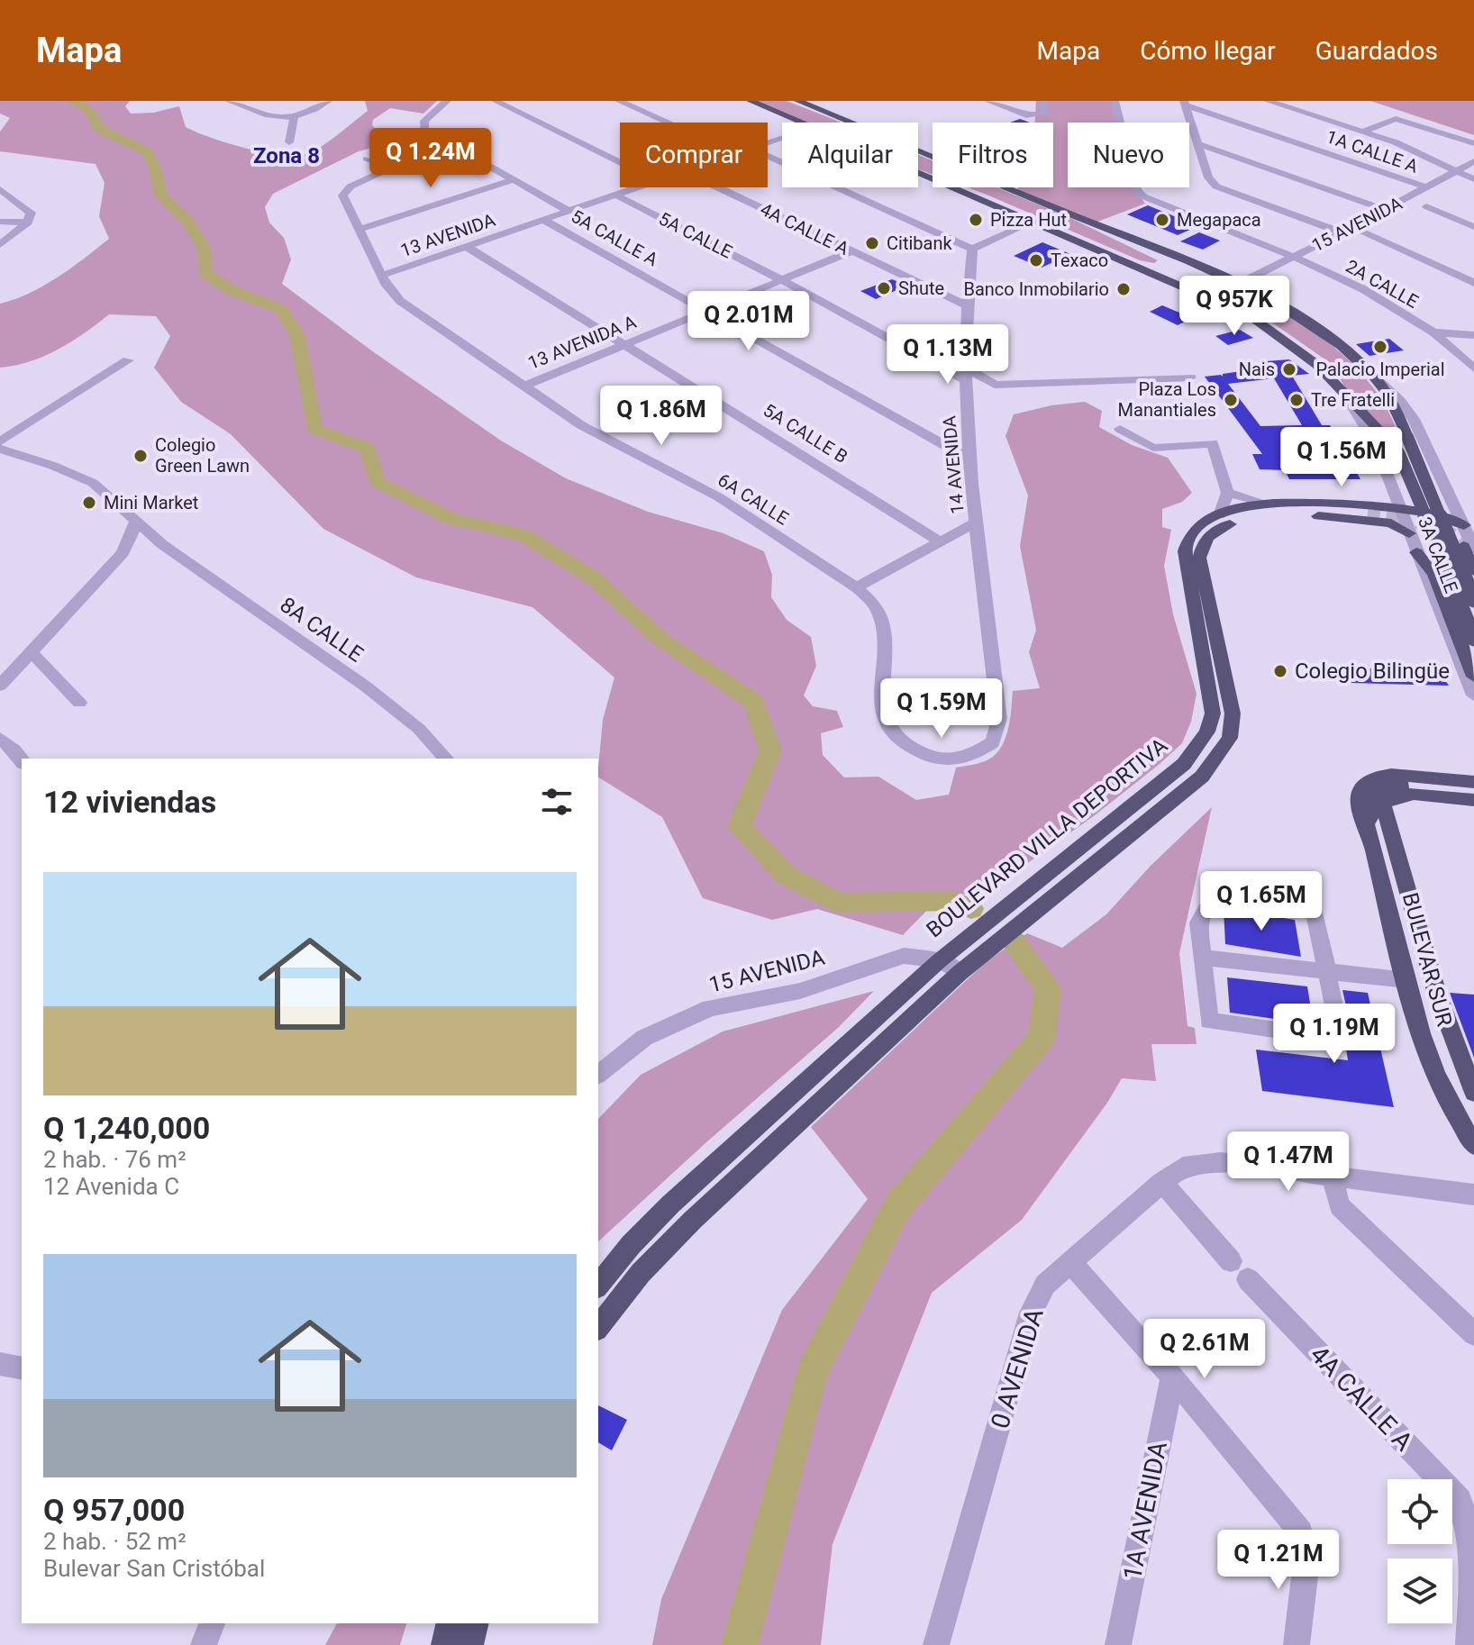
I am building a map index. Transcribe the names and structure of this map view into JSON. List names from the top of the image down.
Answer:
{
  "streets": {
    "main road": ["BOULEVARD VILLA DEPORTIVA", "BULEVAR SUR"],
    "street": [
      "1A CALLE A",
      "15 AVENIDA",
      "4A CALLE A",
      "13 AVENIDA",
      "5A CALLE",
      "5A CALLE A",
      "2A CALLE",
      "13 AVENIDA A",
      "5A CALLE B",
      "14 AVENIDA",
      "6A CALLE",
      "3A CALLE",
      "8A CALLE",
      "0 AVENIDA",
      "1A AVENIDA"
    ]
  },
  "crossings": [
    ["1A CALLE A", "15 AVENIDA"],
    ["15 AVENIDA", "2A CALLE"],
    ["15 AVENIDA", "BOULEVARD VILLA DEPORTIVA"],
    ["4A CALLE A", "13 AVENIDA A"],
    ["4A CALLE A", "14 AVENIDA"],
    ["13 AVENIDA", "5A CALLE"],
    ["13 AVENIDA", "5A CALLE A"],
    ["13 AVENIDA", "5A CALLE B"],
    ["13 AVENIDA", "6A CALLE"],
    ["5A CALLE", "13 AVENIDA A"],
    ["5A CALLE", "14 AVENIDA"],
    ["5A CALLE A", "13 AVENIDA A"],
    ["5A CALLE A", "14 AVENIDA"],
    ["13 AVENIDA A", "5A CALLE B"],
    ["13 AVENIDA A", "6A CALLE"],
    ["5A CALLE B", "14 AVENIDA"],
    ["14 AVENIDA", "6A CALLE"],
    ["3A CALLE", "BOULEVARD VILLA DEPORTIVA"]
  ],
  "districts": ["Zona 8"],
  "places": [
    "Pizza Hut",
    "Megapaca",
    "Citibank",
    "Texaco",
    "Shute",
    "Banco Inmobilario",
    "Palacio Imperial",
    "Nais",
    "Plaza Los Manantiales",
    "Tre Fratelli",
    "Colegio Green Lawn",
    "Mini Market",
    "Colegio Bilingüe"
  ],
  "page": {
    "header": "Mapa",
    "nav": ["Mapa", "Cómo llegar", "Guardados"],
    "chip": [
      "Comprar",
      "Alquilar",
      "Filtros",
      "Nuevo"
    ],
    "price": [
      "Q 1.24M",
      "Q 957K",
      "Q 2.01M",
      "Q 1.13M",
      "Q 1.86M",
      "Q 1.56M",
      "Q 1.59M",
      "Q 1.65M",
      "Q 1.19M",
      "Q 1.47M",
      "Q 2.61M",
      "Q 1.21M"
    ],
    "heading": "12 viviendas",
    "list": [
      {
        "name": "Q 1,240,000",
        "note": "2 hab. · 76 m² · 12 Avenida C"
      },
      {
        "name": "Q 957,000",
        "note": "2 hab. · 52 m² · Bulevar San Cristóbal"
      }
    ]
  }
}
